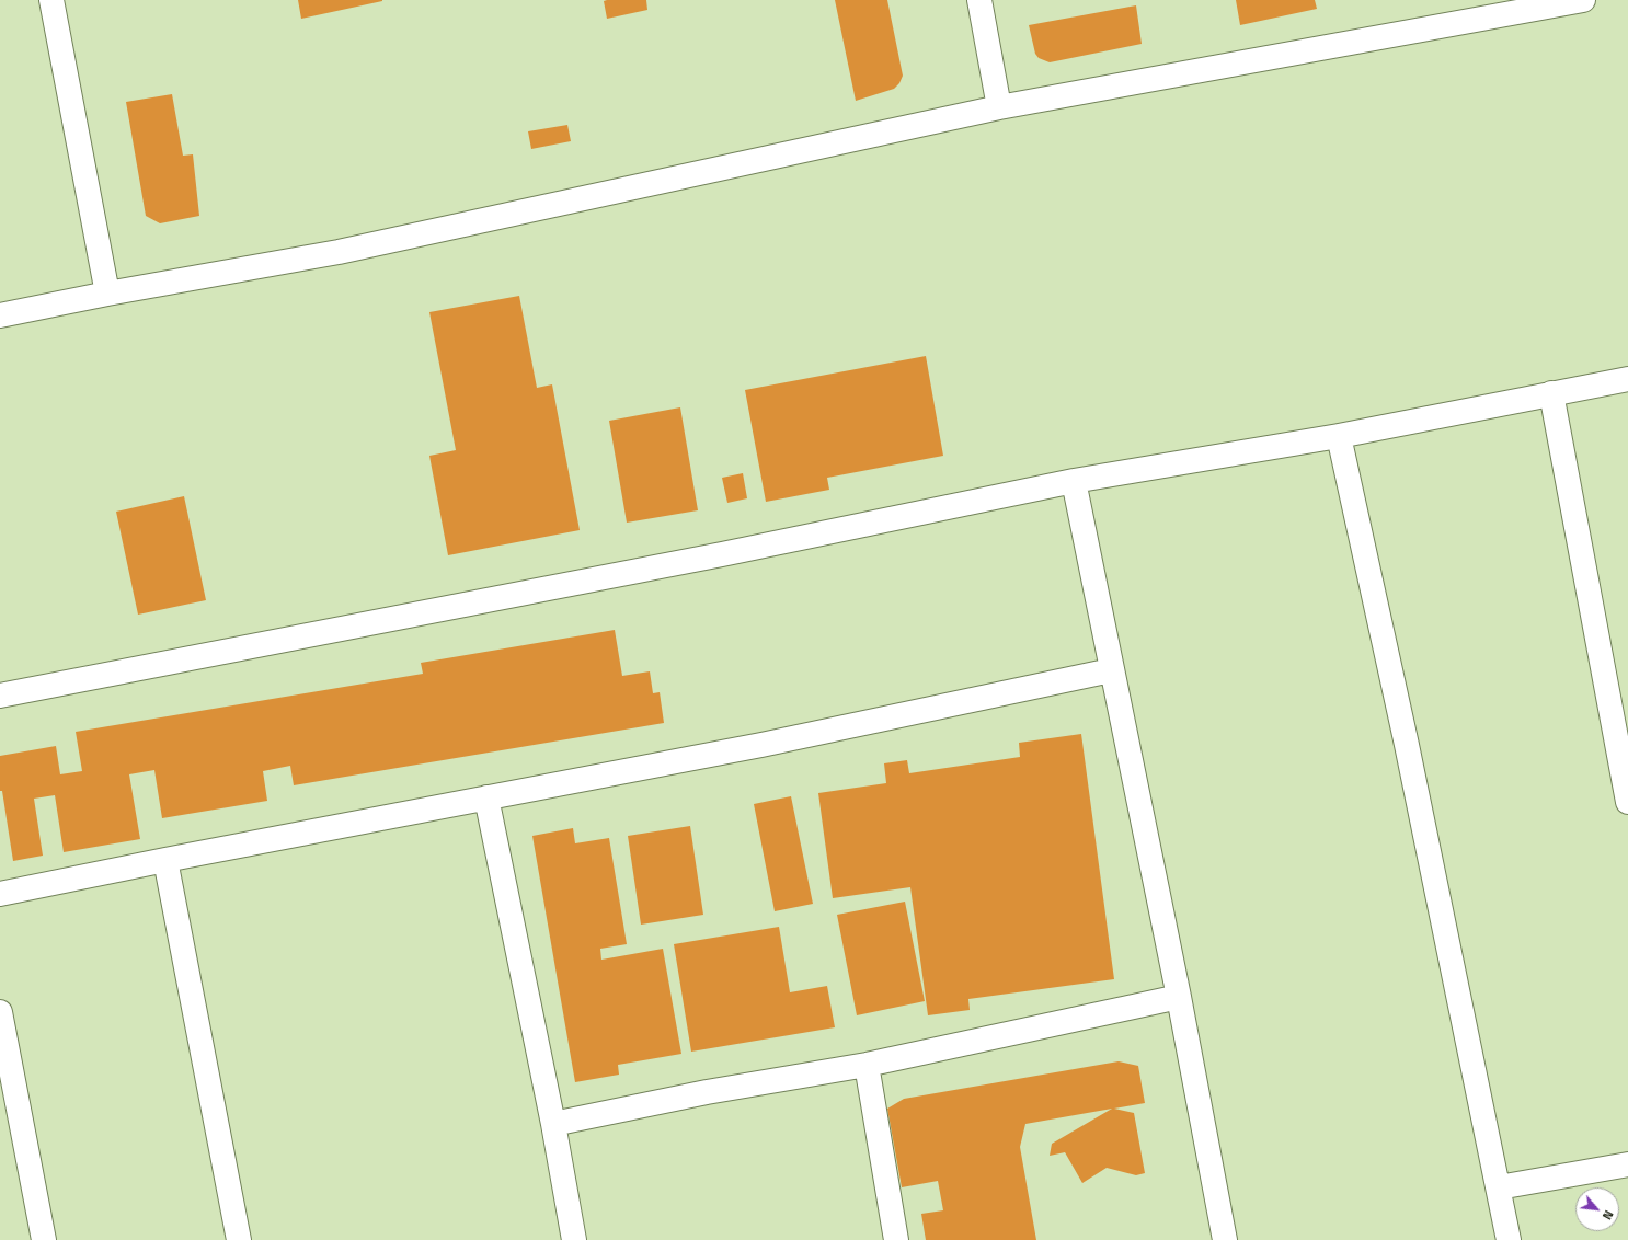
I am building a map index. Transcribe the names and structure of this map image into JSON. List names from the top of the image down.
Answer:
{
  "north": "bottom right"
}
